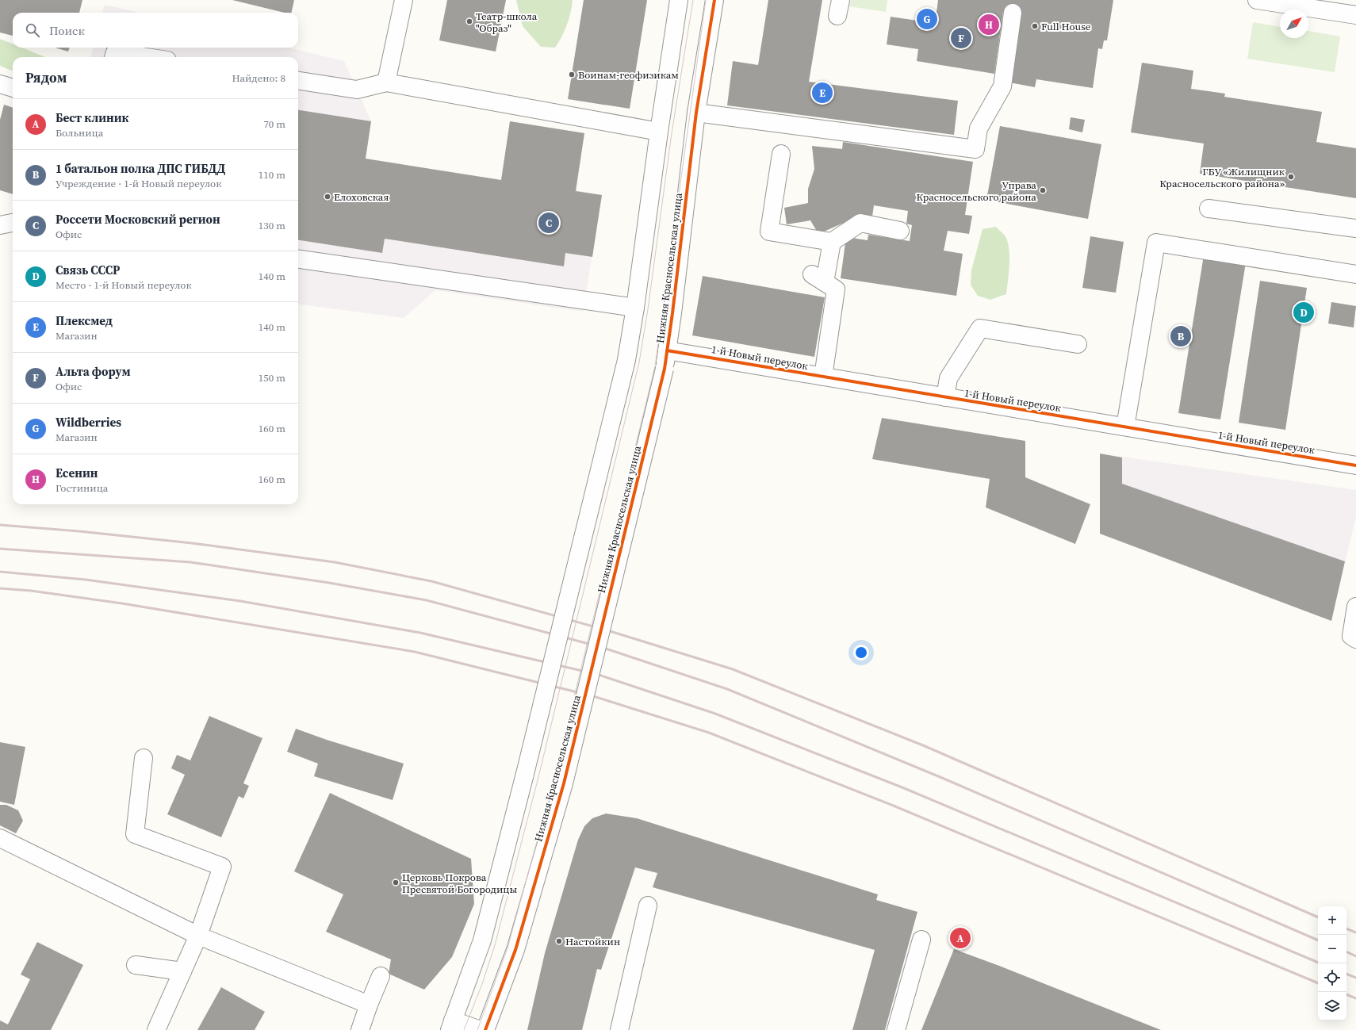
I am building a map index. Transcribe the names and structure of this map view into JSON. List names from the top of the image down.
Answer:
{
  "streets": {
    "street": ["Нижняя Красносельская улица", "1-й Новый переулок"]
  },
  "crossings": [
    ["Нижняя Красносельская улица", "1-й Новый переулок"]
  ],
  "places": [
    "Театр-школа \"Образ\"",
    "Full House",
    "Воинам-геофизикам",
    "ГБУ «Жилищник Красносельского района»",
    "Управа Красносельского района",
    "Елоховская",
    "Церковь Покрова Пресвятой Богородицы",
    "Настойкин"
  ],
  "north": "top right",
  "page": {
    "pins": [
      "G",
      "H",
      "F",
      "E",
      "C",
      "D",
      "B",
      "A"
    ],
    "search": "Поиск",
    "heading": ["Рядом", "Найдено: 8"],
    "list": [
      {
        "mark": "A",
        "name": "Бест клиник",
        "note": "Больница",
        "value": "70 m"
      },
      {
        "mark": "B",
        "name": "1 батальон полка ДПС ГИБДД",
        "note": "Учреждение · 1-й Новый переулок",
        "value": "110 m"
      },
      {
        "mark": "C",
        "name": "Россети Московский регион",
        "note": "Офис",
        "value": "130 m"
      },
      {
        "mark": "D",
        "name": "Связь СССР",
        "note": "Место · 1-й Новый переулок",
        "value": "140 m"
      },
      {
        "mark": "E",
        "name": "Плексмед",
        "note": "Магазин",
        "value": "140 m"
      },
      {
        "mark": "F",
        "name": "Альта форум",
        "note": "Офис",
        "value": "150 m"
      },
      {
        "mark": "G",
        "name": "Wildberries",
        "note": "Магазин",
        "value": "160 m"
      },
      {
        "mark": "H",
        "name": "Есенин",
        "note": "Гостиница",
        "value": "160 m"
      }
    ],
    "map_buttons": ["+", "−"]
  }
}
